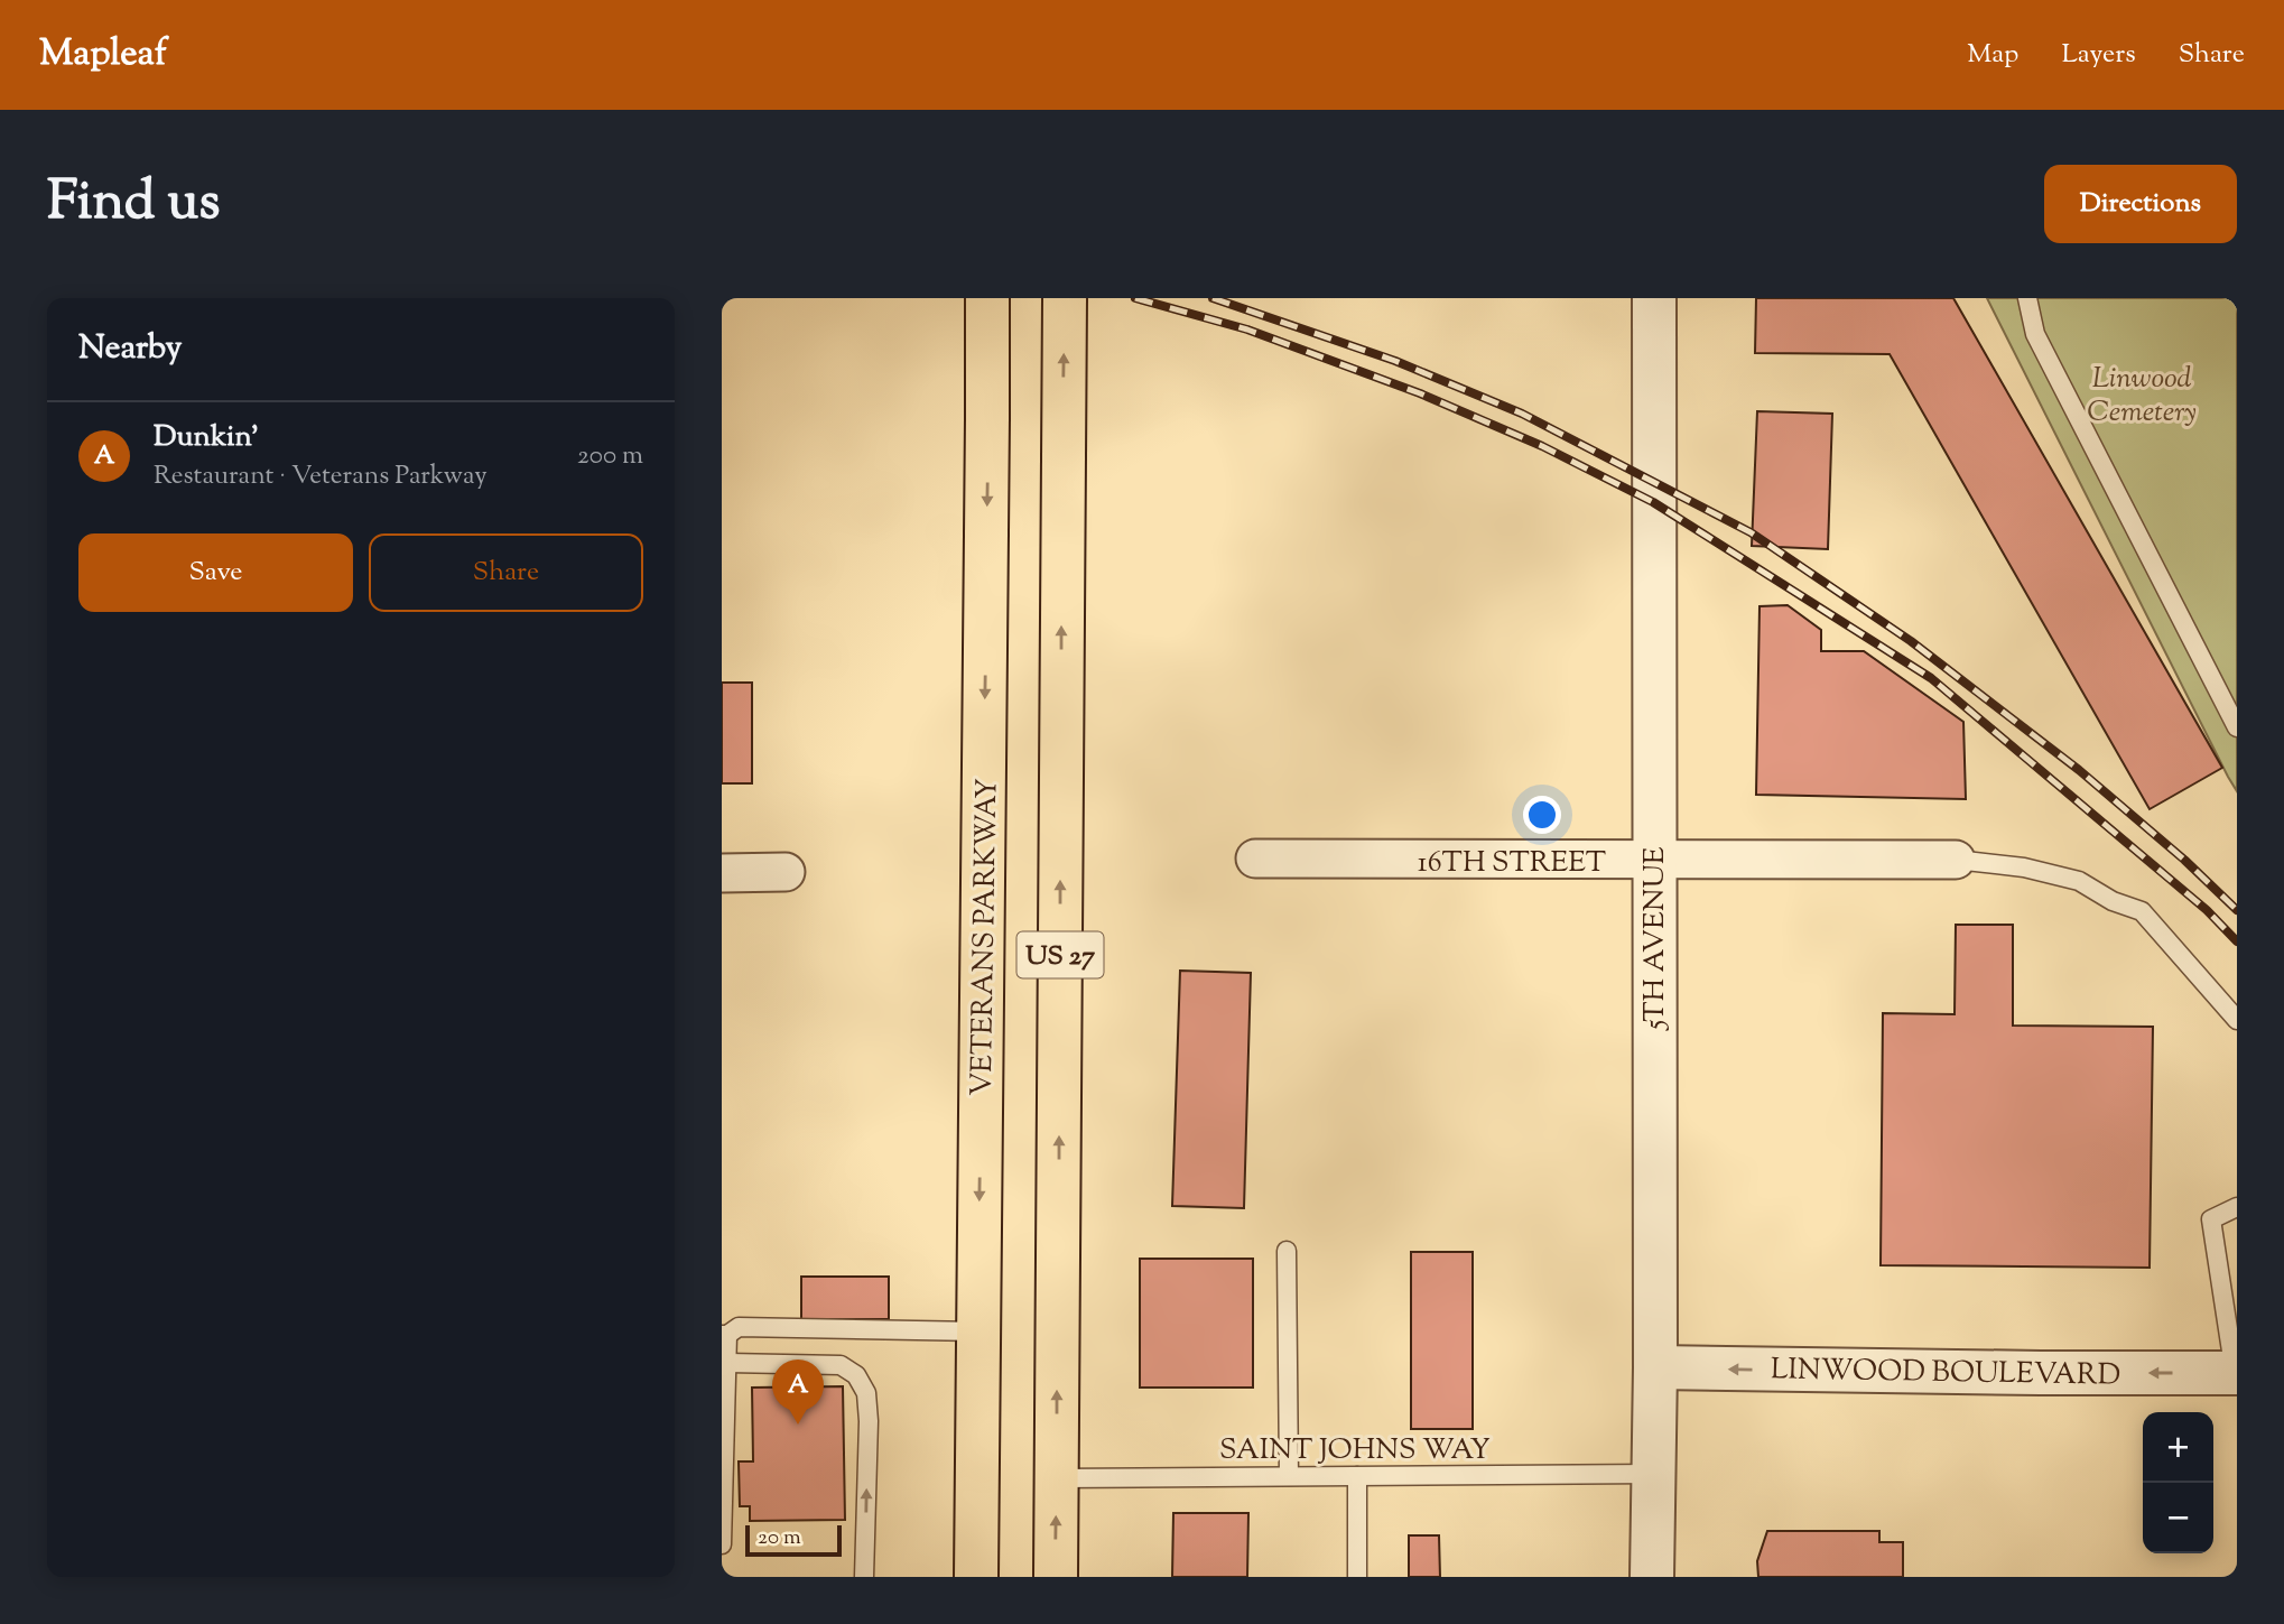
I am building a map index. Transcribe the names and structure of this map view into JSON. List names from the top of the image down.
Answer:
{
  "streets": {
    "main road": ["VETERANS PARKWAY", "US 27"],
    "street": ["16TH STREET", "5TH AVENUE", "LINWOOD BOULEVARD"],
    "lane": ["SAINT JOHNS WAY"]
  },
  "crossings": [
    ["16TH STREET", "5TH AVENUE"],
    ["5TH AVENUE", "LINWOOD BOULEVARD"],
    ["5TH AVENUE", "SAINT JOHNS WAY"],
    ["US 27", "SAINT JOHNS WAY"]
  ],
  "one_way": ["LINWOOD BOULEVARD"],
  "parks": ["Linwood Cemetery"],
  "scale_bar": "20 m",
  "page": {
    "header": "Mapleaf",
    "nav": ["Map", "Layers", "Share"],
    "title": "Find us",
    "buttons": [
      "Directions",
      ["Save", "Share"]
    ],
    "heading": "Nearby",
    "list": [
      {
        "mark": "A",
        "name": "Dunkin'",
        "note": "Restaurant · Veterans Parkway",
        "value": "200 m"
      }
    ],
    "pins": "A",
    "map_buttons": ["+", "−"],
    "scale": "20 m"
  }
}
